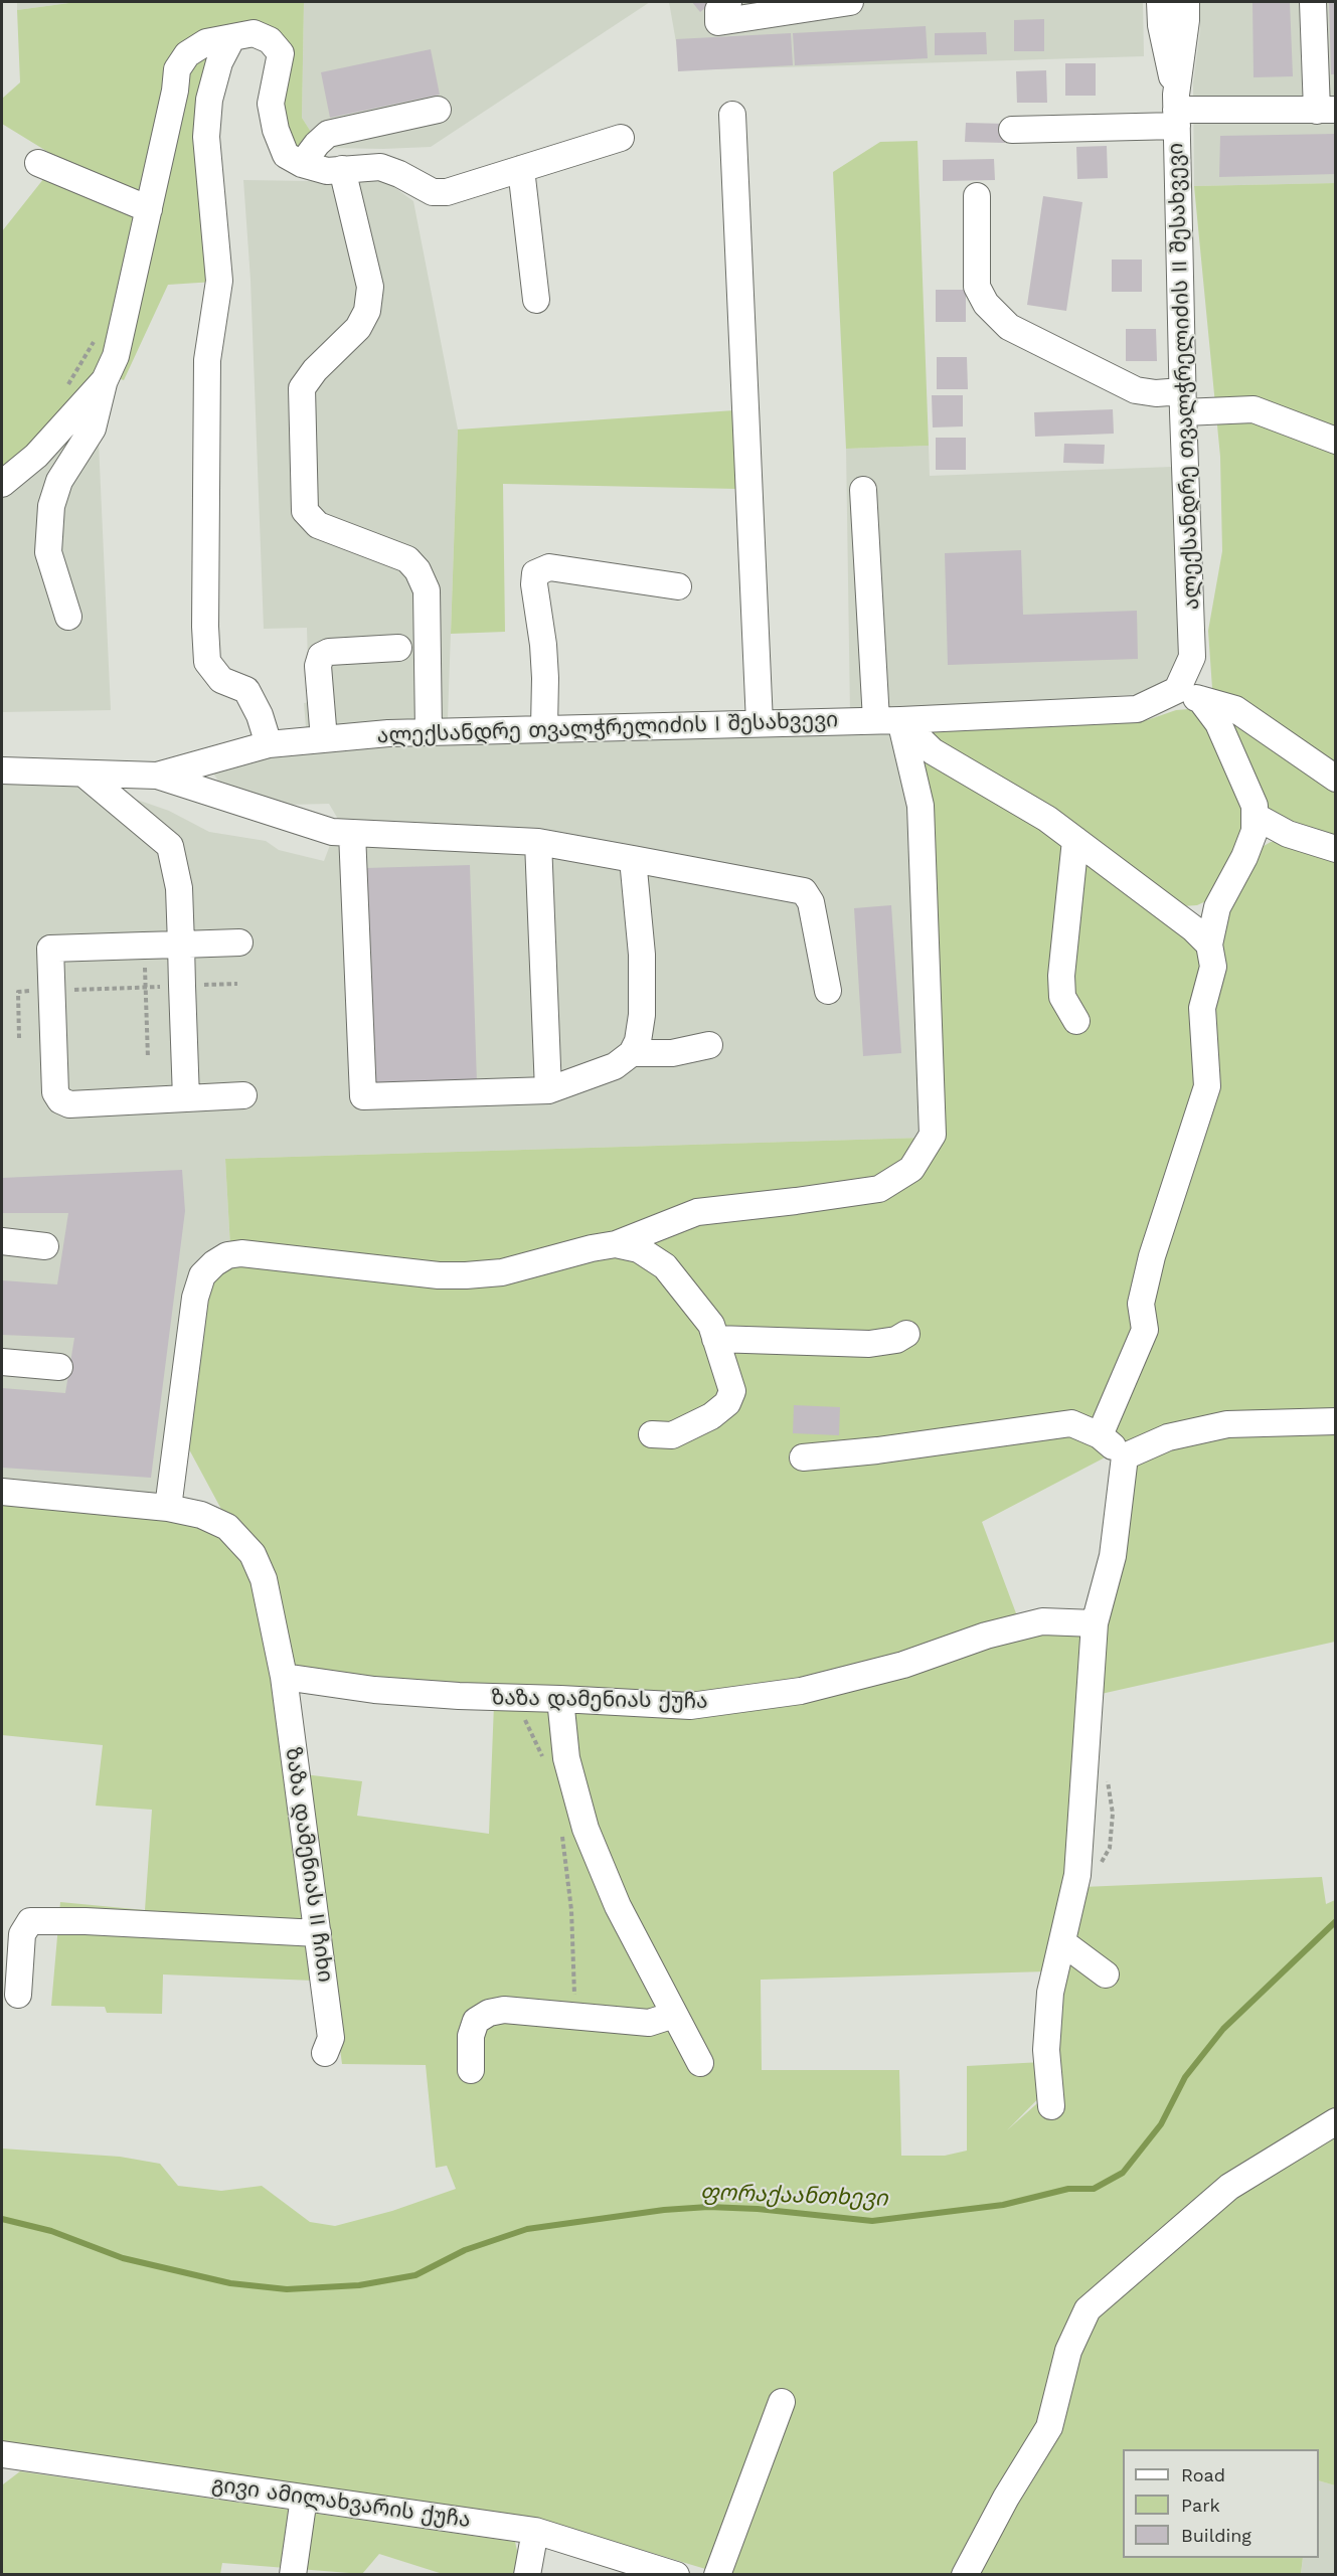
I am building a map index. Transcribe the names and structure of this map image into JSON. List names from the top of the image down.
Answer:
{
  "streets": {
    "street": [
      "ალექსანდრე თვალჭრელიძის II შესახვევი",
      "ალექსანდრე თვალჭრელიძის I შესახვევი",
      "ზაზა დამენიას ქუჩა",
      "ზაზა დამენიას II ჩიხი",
      "გივი ამილახვარის ქუჩა"
    ]
  },
  "crossings": [
    ["ალექსანდრე თვალჭრელიძის II შესახვევი", "ალექსანდრე თვალჭრელიძის I შესახვევი"],
    ["ზაზა დამენიას ქუჩა", "ზაზა დამენიას II ჩიხი"]
  ],
  "water": ["ფორაქაანთხევი"],
  "legend": ["Road", "Park", "Building"]
}
